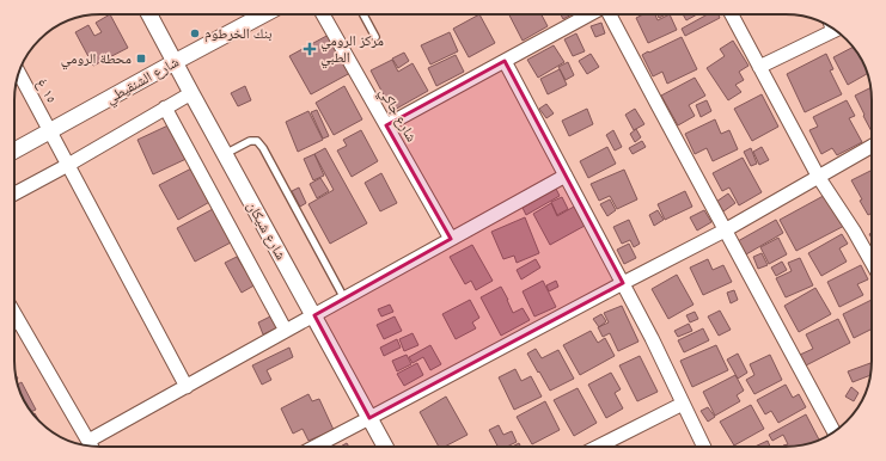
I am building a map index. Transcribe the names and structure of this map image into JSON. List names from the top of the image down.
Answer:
{
  "streets": {
    "street": [
      "شارع الشنقيطي",
      "١٥ غ",
      "شارع جاكي",
      "شارع شيكان"
    ]
  },
  "crossings": [
    ["شارع الشنقيطي", "١٥ غ"],
    ["شارع الشنقيطي", "شارع شيكان"]
  ],
  "places": {
    "other": ["بنك الخرطوم"],
    "health": ["مركز الرومي الطبي"],
    "transit": ["محطة الرومي"]
  }
}
